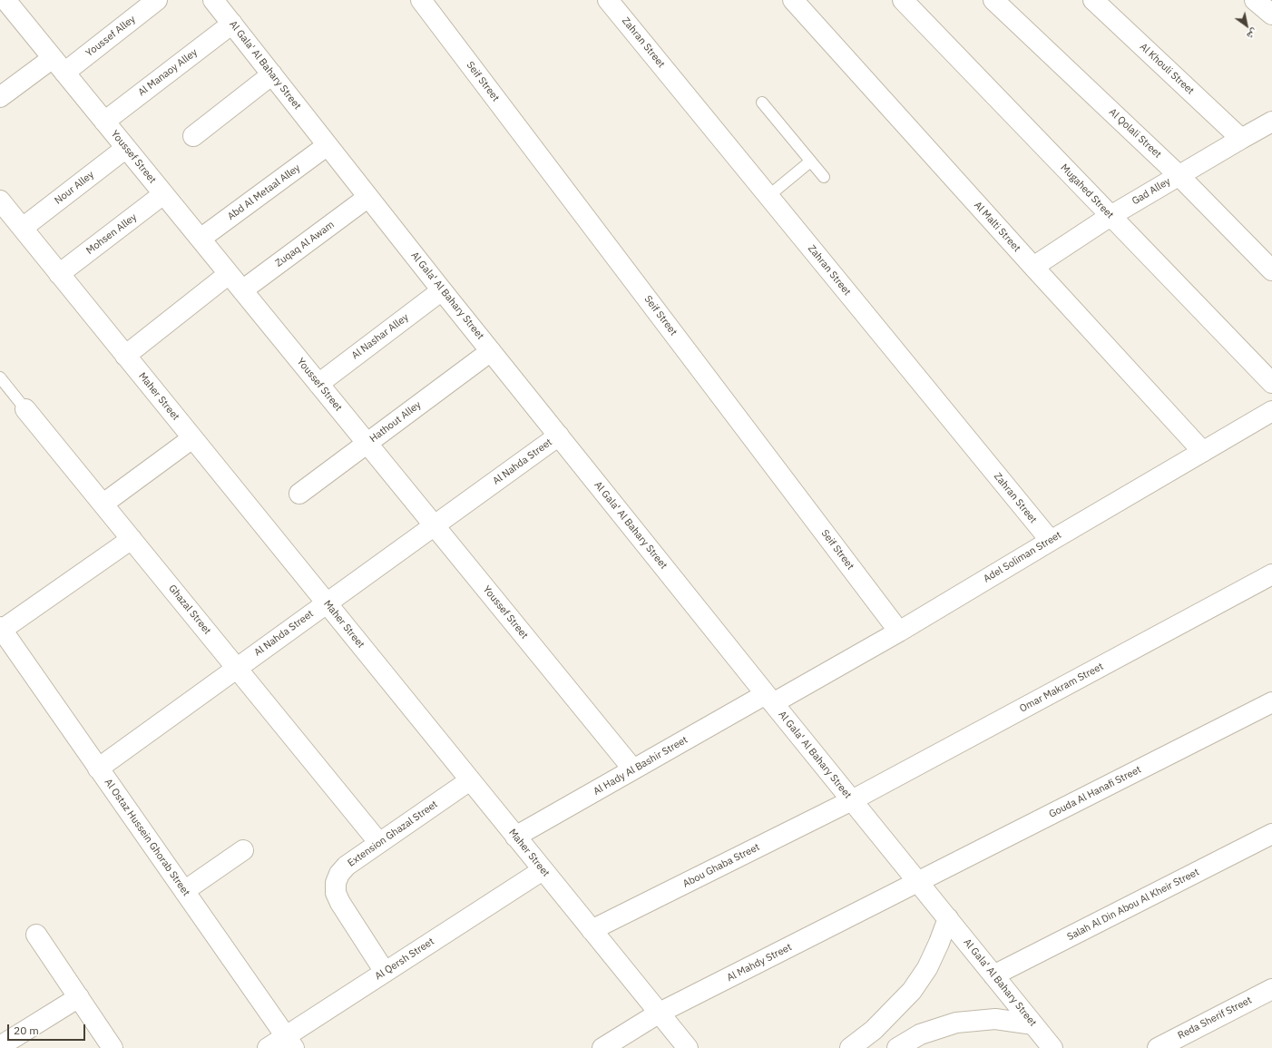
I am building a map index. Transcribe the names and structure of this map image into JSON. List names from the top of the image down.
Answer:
{
  "streets": {
    "street": [
      "Youssef Alley",
      "Zahran Street",
      "Al Gala' Al Bahary Street",
      "Al Khouli Street",
      "Al Manaoy Alley",
      "Seif Street",
      "Al Qolali Street",
      "Youssef Street",
      "Nour Alley",
      "Mugahed Street",
      "Gad Alley",
      "Abd Al Metaal Alley",
      "Al Malti Street",
      "Mohsen Alley",
      "Zuqaq Al Awam",
      "Al Nashar Alley",
      "Maher Street",
      "Hathout Alley",
      "Al Nahda Street",
      "Adel Soliman Street",
      "Ghazal Street",
      "Omar Makram Street",
      "Al Hady Al Bashir Street",
      "Gouda Al Hanafi Street",
      "Extension Ghazal Street",
      "Al Ostaz Hussein Ghorab Street",
      "Abou Ghaba Street",
      "Salah Al Din Abou Al Kheir Street",
      "Al Qersh Street",
      "Al Mahdy Street",
      "Reda Sherif Street"
    ]
  },
  "crossings": [
    ["Youssef Alley", "Youssef Street"],
    ["Zahran Street", "Adel Soliman Street"],
    ["Al Gala' Al Bahary Street", "Al Manaoy Alley"],
    ["Al Gala' Al Bahary Street", "Abd Al Metaal Alley"],
    ["Al Gala' Al Bahary Street", "Zuqaq Al Awam"],
    ["Al Gala' Al Bahary Street", "Al Nashar Alley"],
    ["Al Gala' Al Bahary Street", "Hathout Alley"],
    ["Al Gala' Al Bahary Street", "Al Nahda Street"],
    ["Al Gala' Al Bahary Street", "Adel Soliman Street"],
    ["Al Gala' Al Bahary Street", "Omar Makram Street"],
    ["Al Gala' Al Bahary Street", "Al Hady Al Bashir Street"],
    ["Al Gala' Al Bahary Street", "Gouda Al Hanafi Street"],
    ["Al Gala' Al Bahary Street", "Abou Ghaba Street"],
    ["Al Gala' Al Bahary Street", "Salah Al Din Abou Al Kheir Street"],
    ["Al Gala' Al Bahary Street", "Al Mahdy Street"],
    ["Al Khouli Street", "Gad Alley"],
    ["Al Manaoy Alley", "Youssef Street"],
    ["Seif Street", "Adel Soliman Street"],
    ["Al Qolali Street", "Gad Alley"],
    ["Youssef Street", "Nour Alley"],
    ["Youssef Street", "Abd Al Metaal Alley"],
    ["Youssef Street", "Mohsen Alley"],
    ["Youssef Street", "Zuqaq Al Awam"],
    ["Youssef Street", "Al Nashar Alley"],
    ["Youssef Street", "Hathout Alley"],
    ["Youssef Street", "Al Nahda Street"],
    ["Youssef Street", "Al Hady Al Bashir Street"],
    ["Nour Alley", "Maher Street"],
    ["Mugahed Street", "Gad Alley"],
    ["Gad Alley", "Al Malti Street"],
    ["Al Malti Street", "Adel Soliman Street"],
    ["Mohsen Alley", "Maher Street"],
    ["Maher Street", "Al Nahda Street"],
    ["Maher Street", "Al Hady Al Bashir Street"],
    ["Maher Street", "Extension Ghazal Street"],
    ["Maher Street", "Abou Ghaba Street"],
    ["Maher Street", "Al Qersh Street"],
    ["Maher Street", "Al Mahdy Street"],
    ["Al Nahda Street", "Ghazal Street"],
    ["Al Nahda Street", "Al Ostaz Hussein Ghorab Street"],
    ["Adel Soliman Street", "Al Hady Al Bashir Street"],
    ["Ghazal Street", "Extension Ghazal Street"],
    ["Omar Makram Street", "Abou Ghaba Street"],
    ["Gouda Al Hanafi Street", "Al Mahdy Street"],
    ["Extension Ghazal Street", "Al Qersh Street"],
    ["Al Ostaz Hussein Ghorab Street", "Al Qersh Street"]
  ],
  "scale_bar": "20 m",
  "north": "bottom right"
}
